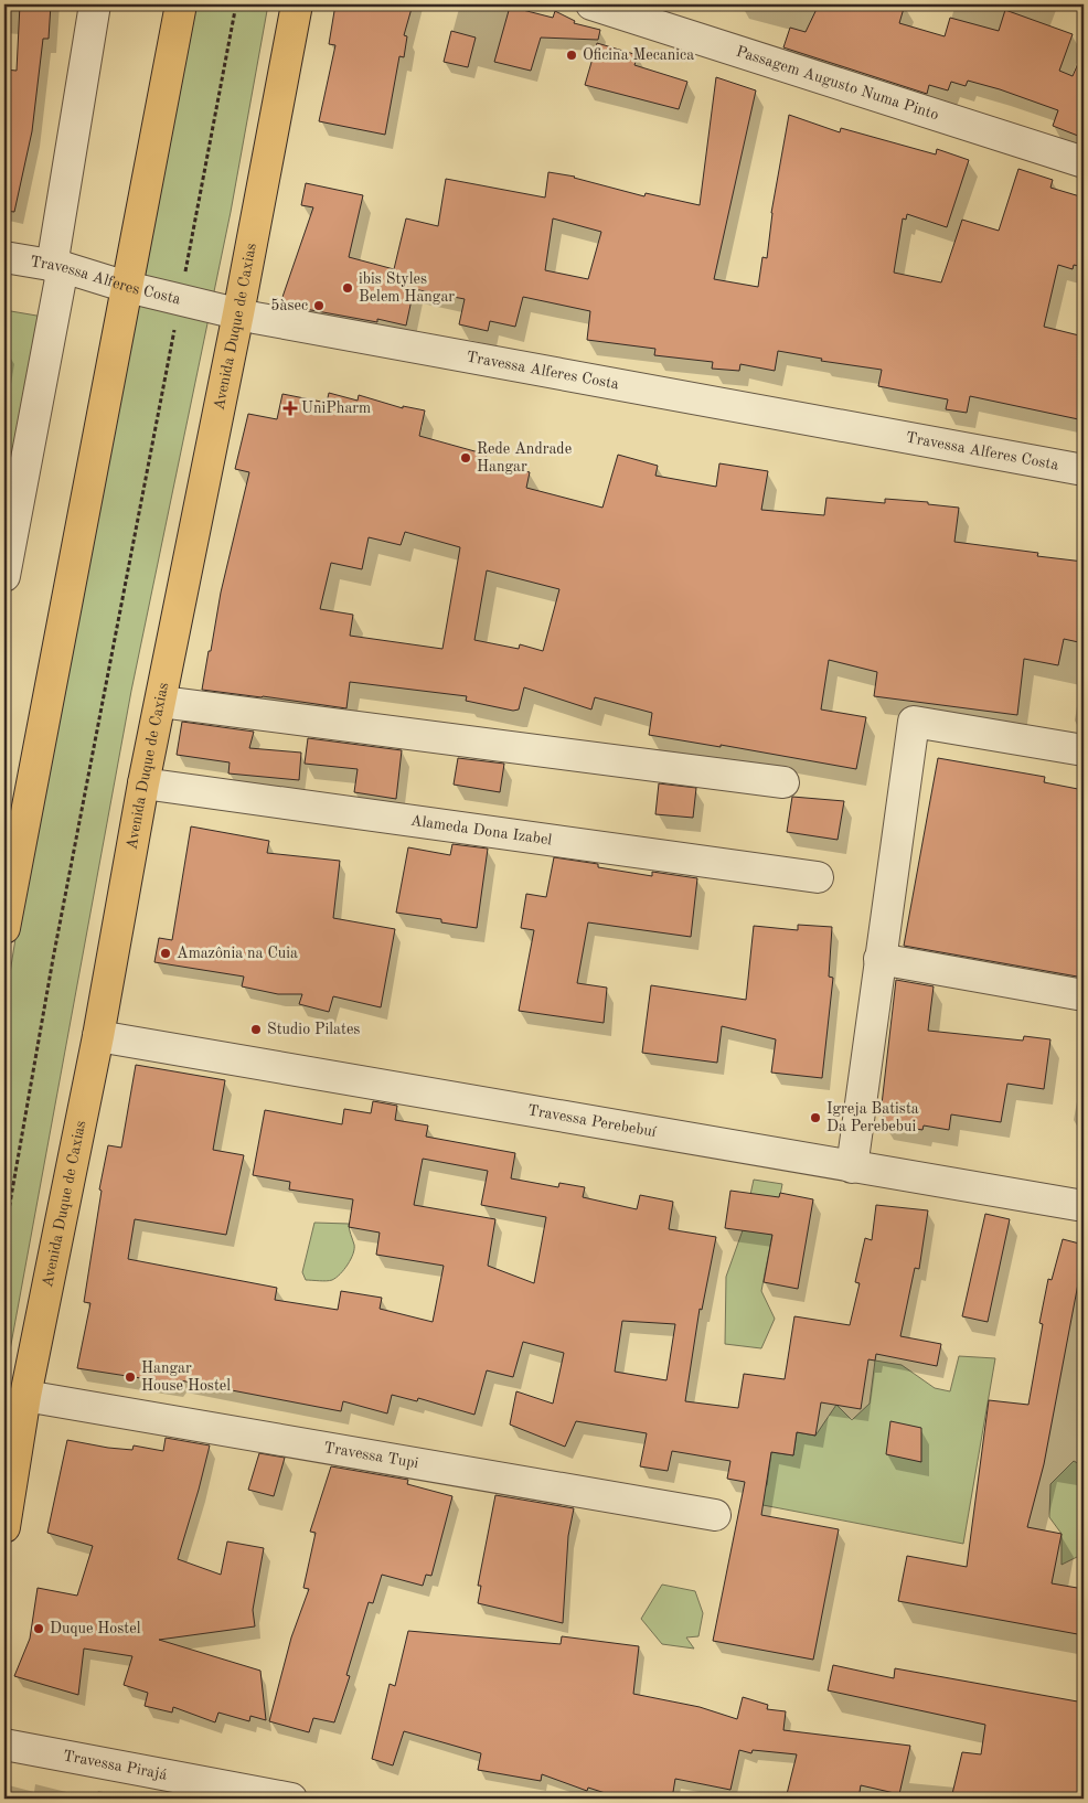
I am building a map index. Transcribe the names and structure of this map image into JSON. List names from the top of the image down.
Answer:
{
  "streets": {
    "main road": ["Avenida Duque de Caxias"],
    "street": [
      "Passagem Augusto Numa Pinto",
      "Travessa Alferes Costa",
      "Alameda Dona Izabel",
      "Travessa Perebebuí",
      "Travessa Tupi",
      "Travessa Pirajá"
    ]
  },
  "crossings": [
    ["Travessa Alferes Costa", "Avenida Duque de Caxias"],
    ["Avenida Duque de Caxias", "Alameda Dona Izabel"],
    ["Avenida Duque de Caxias", "Travessa Perebebuí"],
    ["Avenida Duque de Caxias", "Travessa Tupi"]
  ],
  "places": {
    "other": [
      "Oficina Mecanica",
      "ibis Styles Belem Hangar",
      "5àsec",
      "Rede Andrade Hangar",
      "Amazônia na Cuia",
      "Studio Pilates",
      "Igreja Batista Da Perebebui",
      "Hangar House Hostel",
      "Duque Hostel"
    ],
    "health": ["UniPharm"]
  }
}
